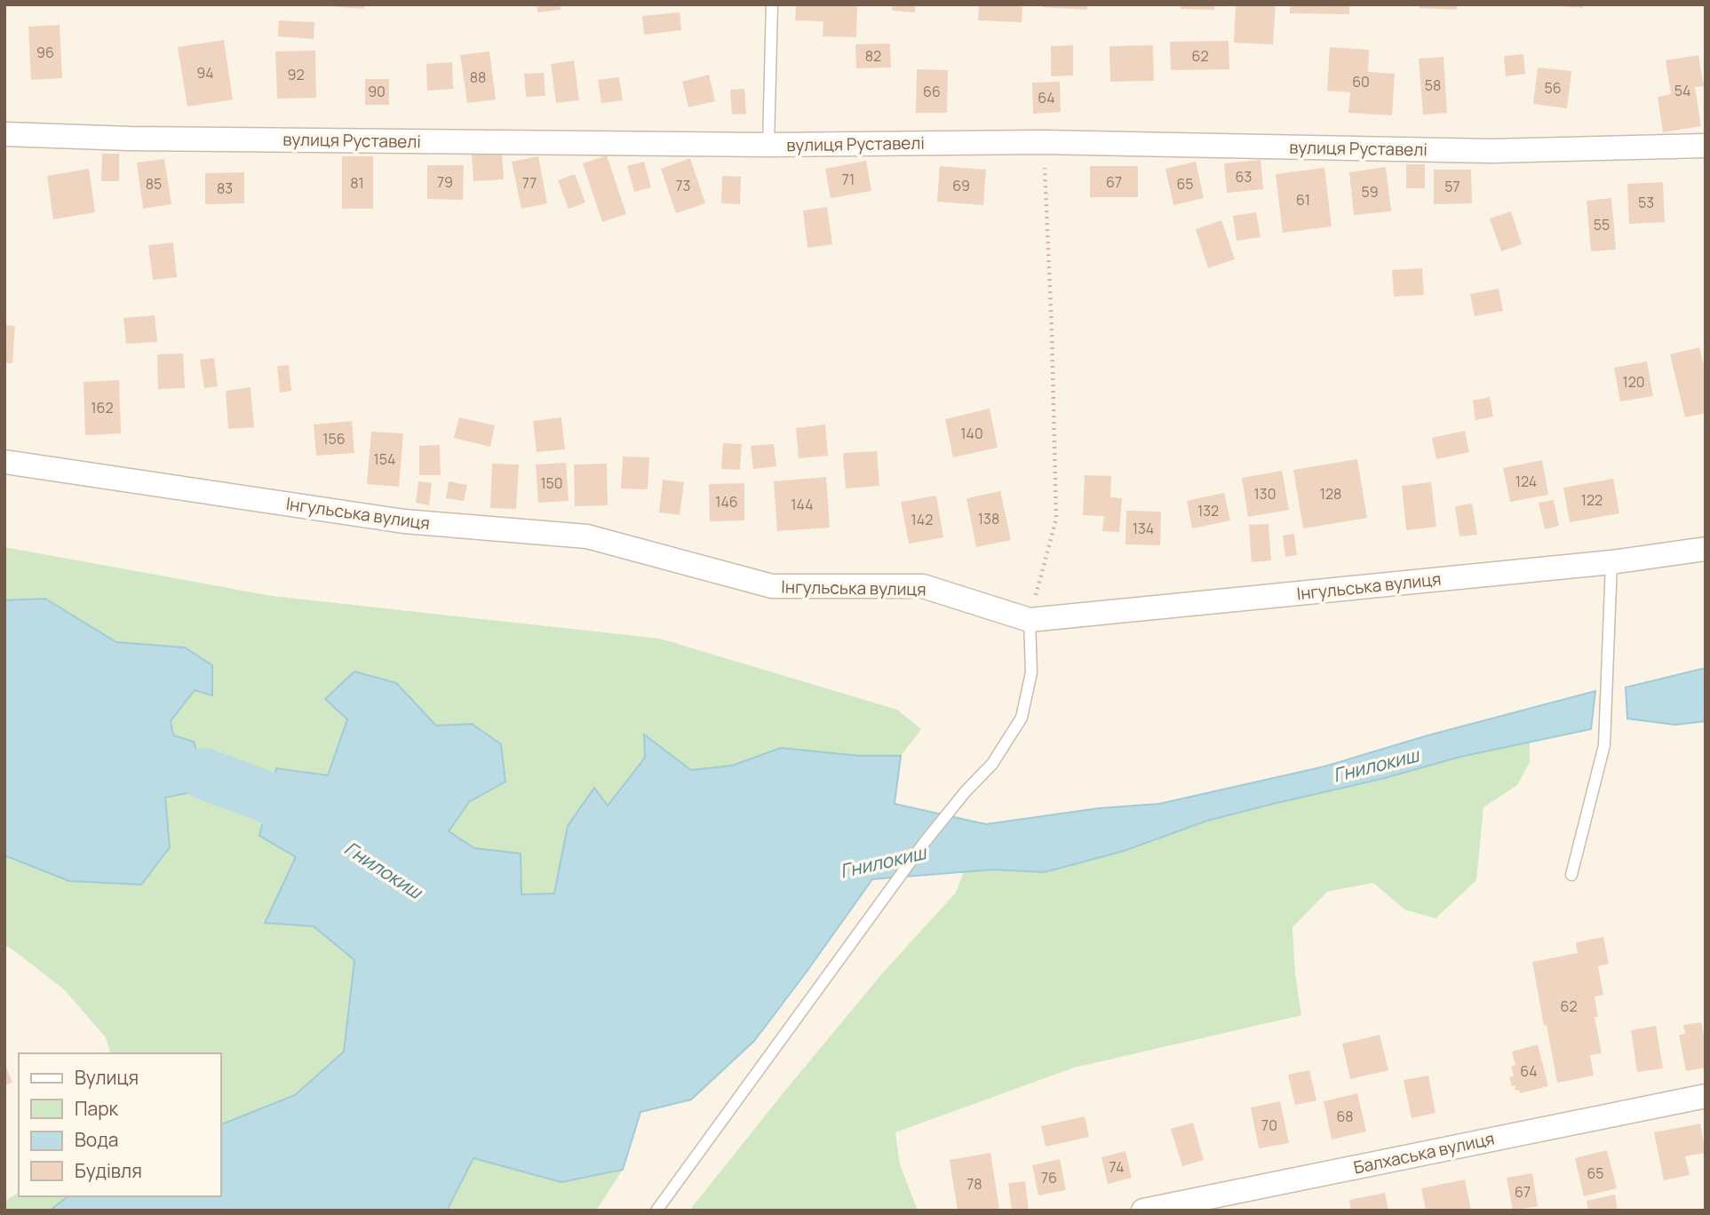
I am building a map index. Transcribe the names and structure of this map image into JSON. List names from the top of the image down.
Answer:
{
  "streets": {
    "street": ["вулиця Руставелі", "Інгульська вулиця", "Балхаська вулиця"]
  },
  "water": ["Гнилокиш"],
  "house_numbers": [
    "96",
    "82",
    "62",
    "94",
    "92",
    "88",
    "60",
    "58",
    "56",
    "54",
    "90",
    "66",
    "64",
    "63",
    "71",
    "79",
    "67",
    "81",
    "77",
    "85",
    "65",
    "73",
    "69",
    "57",
    "83",
    "59",
    "61",
    "53",
    "55",
    "120",
    "162",
    "140",
    "156",
    "154",
    "124",
    "150",
    "130",
    "128",
    "122",
    "146",
    "144",
    "132",
    "138",
    "142",
    "134",
    "62",
    "64",
    "68",
    "70",
    "74",
    "65",
    "76",
    "78",
    "67"
  ],
  "legend": [
    "Вулиця",
    "Парк",
    "Вода",
    "Будівля"
  ]
}
